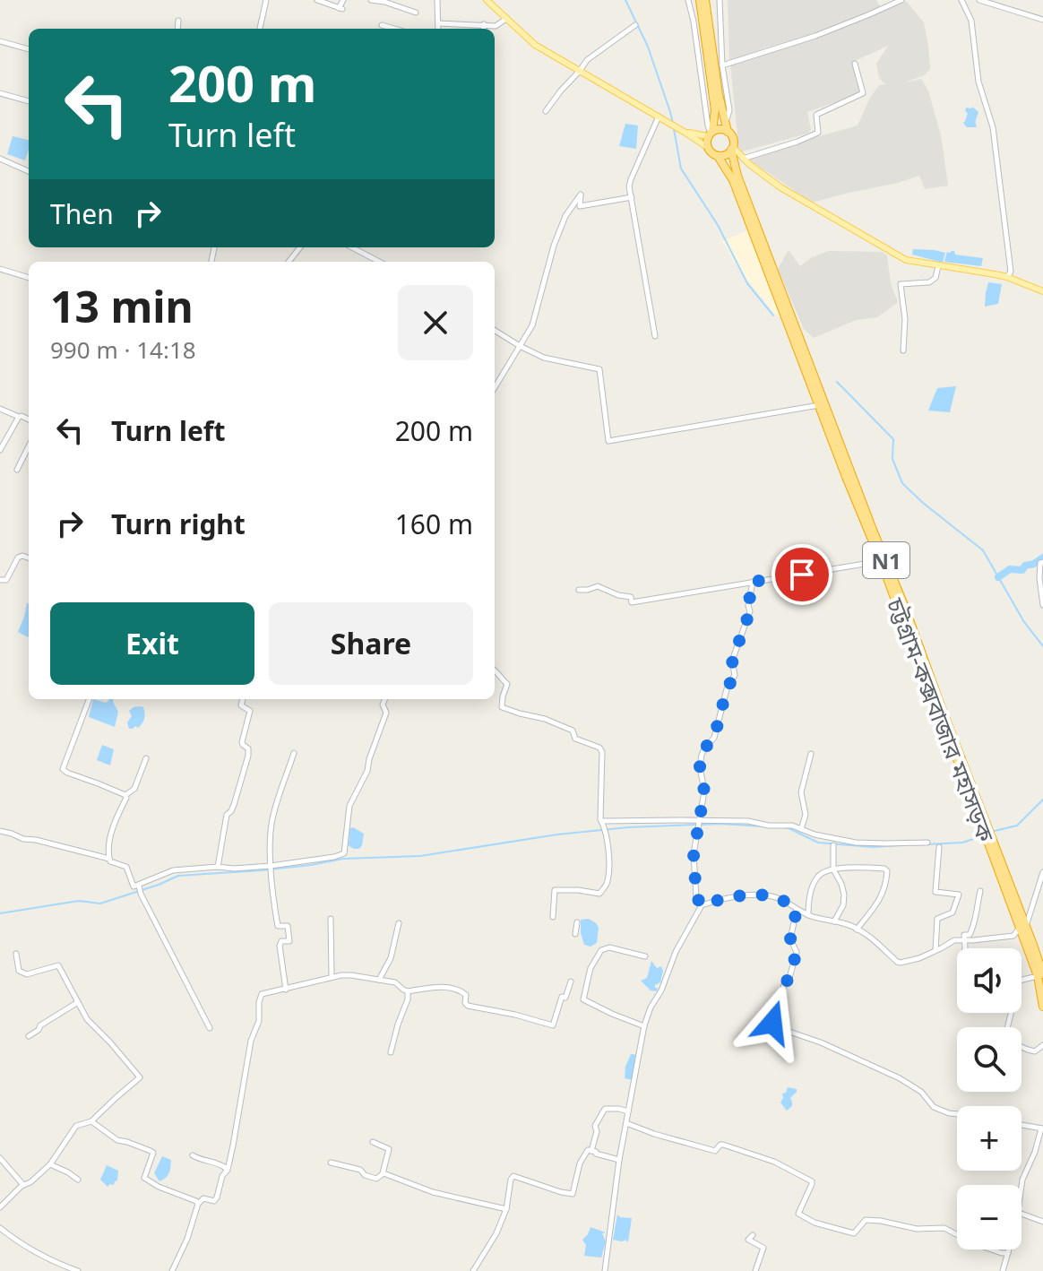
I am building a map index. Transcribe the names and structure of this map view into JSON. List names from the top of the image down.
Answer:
{
  "streets": {
    "highway": ["N1", "চট্টগ্রাম-কক্সবাজার মহাসড়ক"]
  },
  "crossings": [
    ["N1", "চট্টগ্রাম-কক্সবাজার মহাসড়ক"]
  ],
  "page": {
    "turn": ["200 m", "Turn left"],
    "then": "Then",
    "heading": ["13 min", "990 m · 14:18"],
    "list": [
      {
        "name": "Turn left",
        "value": "200 m"
      },
      {
        "name": "Turn right",
        "value": "160 m"
      }
    ],
    "buttons": ["Exit", "Share"],
    "map_buttons": ["+", "−"]
  }
}
